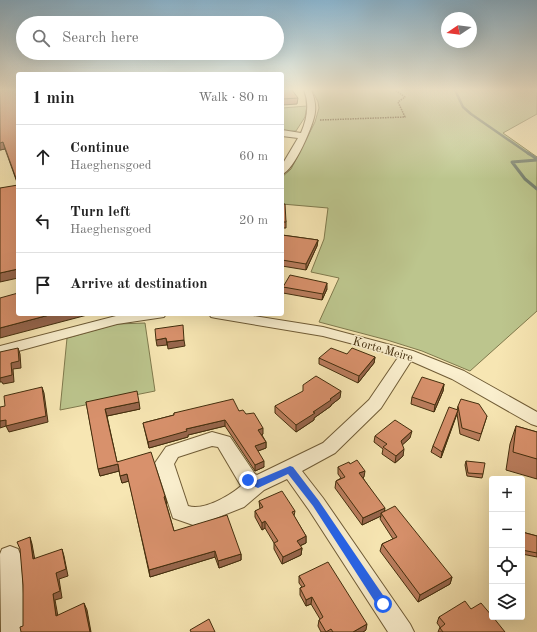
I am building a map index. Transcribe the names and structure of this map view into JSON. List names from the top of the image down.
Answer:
{
  "streets": {
    "street": ["Korte Meire"]
  },
  "north": "left",
  "page": {
    "search": "Search here",
    "heading": ["1 min", "Walk · 80 m"],
    "list": [
      ["Continue", "Haeghensgoed", "60 m"],
      ["Turn left", "Haeghensgoed", "20 m"],
      "Arrive at destination"
    ],
    "map_buttons": ["+", "−"]
  }
}
